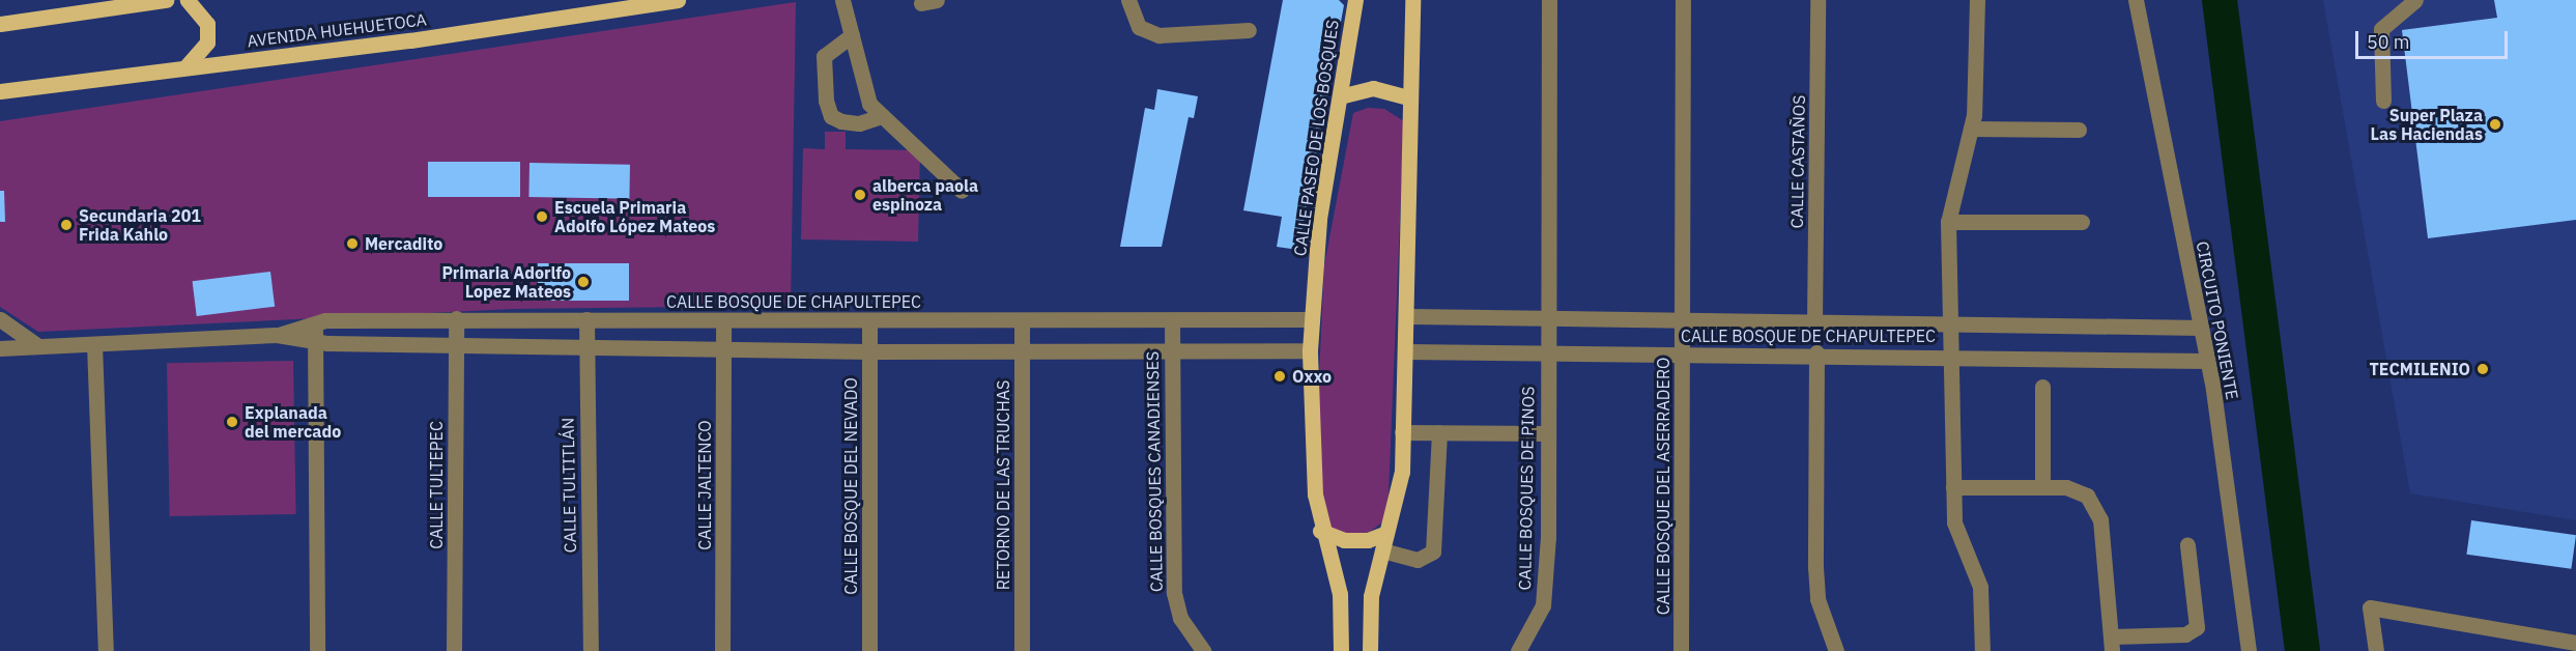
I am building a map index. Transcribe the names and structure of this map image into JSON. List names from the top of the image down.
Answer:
{
  "streets": {
    "main road": ["AVENIDA HUEHUETOCA", "CALLE PASEO DE LOS BOSQUES"],
    "street": [
      "CALLE CASTAÑOS",
      "CALLE BOSQUE DE CHAPULTEPEC",
      "CIRCUITO PONIENTE",
      "CALLE BOSQUES CANADIENSES",
      "CALLE TULTEPEC",
      "CALLE TULTITLÁN",
      "CALLE JALTENCO",
      "RETORNO DE LAS TRUCHAS",
      "CALLE BOSQUE DEL NEVADO",
      "CALLE BOSQUE DEL ASERRADERO",
      "CALLE BOSQUES DE PINOS"
    ]
  },
  "crossings": [
    ["CALLE PASEO DE LOS BOSQUES", "CALLE BOSQUE DE CHAPULTEPEC"],
    ["CALLE CASTAÑOS", "CALLE BOSQUE DE CHAPULTEPEC"],
    ["CALLE BOSQUE DE CHAPULTEPEC", "CIRCUITO PONIENTE"],
    ["CALLE BOSQUE DE CHAPULTEPEC", "CALLE BOSQUES CANADIENSES"],
    ["CALLE BOSQUE DE CHAPULTEPEC", "CALLE TULTEPEC"],
    ["CALLE BOSQUE DE CHAPULTEPEC", "CALLE TULTITLÁN"],
    ["CALLE BOSQUE DE CHAPULTEPEC", "CALLE JALTENCO"],
    ["CALLE BOSQUE DE CHAPULTEPEC", "RETORNO DE LAS TRUCHAS"],
    ["CALLE BOSQUE DE CHAPULTEPEC", "CALLE BOSQUE DEL NEVADO"],
    ["CALLE BOSQUE DE CHAPULTEPEC", "CALLE BOSQUE DEL ASERRADERO"],
    ["CALLE BOSQUE DE CHAPULTEPEC", "CALLE BOSQUES DE PINOS"]
  ],
  "places": [
    "Super Plaza Las Haciendas",
    "alberca paola espinoza",
    "Escuela Primaria Adolfo López Mateos",
    "Secundaria 201 Frida Kahlo",
    "Mercadito",
    "Primaria Adorlfo Lopez Mateos",
    "TECMILENIO",
    "Oxxo",
    "Explanada del mercado"
  ],
  "scale_bar": "50 m"
}
